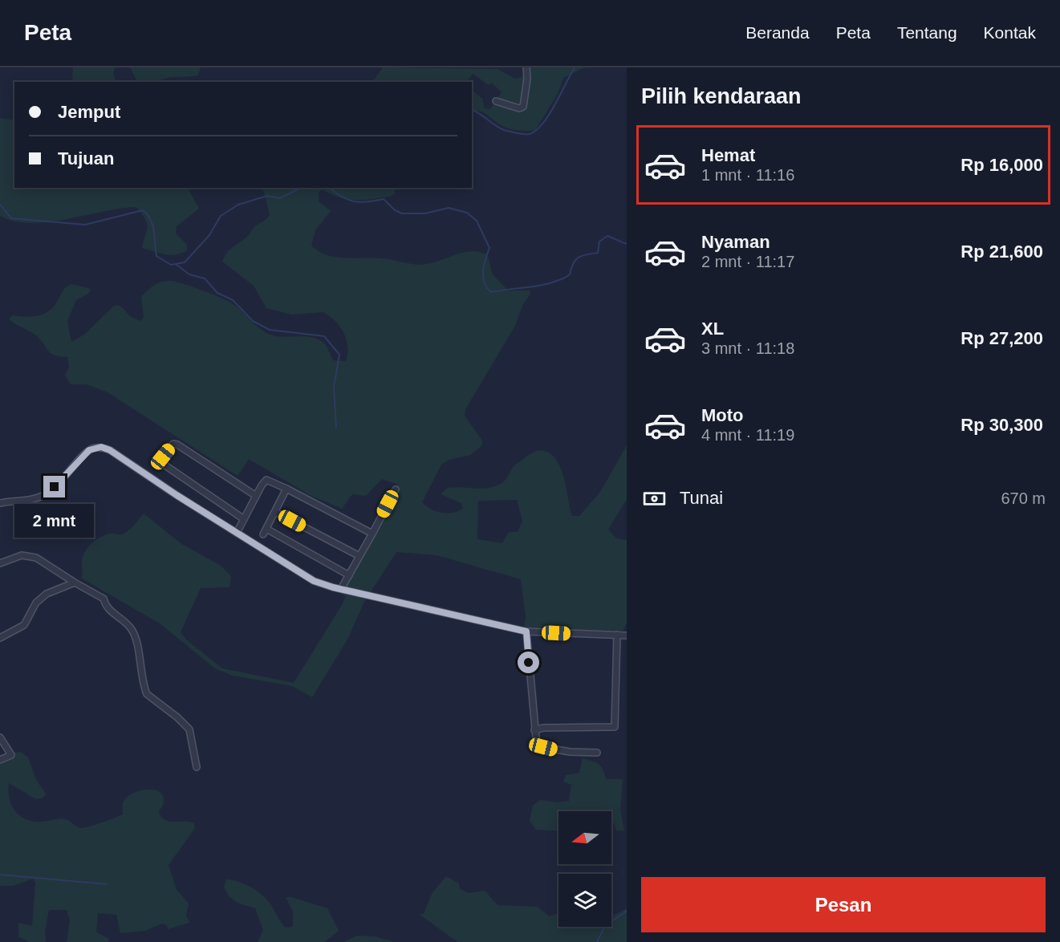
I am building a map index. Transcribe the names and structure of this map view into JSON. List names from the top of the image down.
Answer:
{
  "north": "left",
  "page": {
    "header": "Peta",
    "nav": [
      "Beranda",
      "Peta",
      "Tentang",
      "Kontak"
    ],
    "heading": "Pilih kendaraan",
    "banner": ["Jemput", "Tujuan"],
    "list": [
      {
        "name": "Hemat",
        "note": "1 mnt · 11:16",
        "value": "Rp 16,000"
      },
      {
        "name": "Nyaman",
        "note": "2 mnt · 11:17",
        "value": "Rp 21,600"
      },
      {
        "name": "XL",
        "note": "3 mnt · 11:18",
        "value": "Rp 27,200"
      },
      {
        "name": "Moto",
        "note": "4 mnt · 11:19",
        "value": "Rp 30,300"
      }
    ],
    "pay": ["Tunai", "670 m"],
    "bubble": "2 mnt",
    "buttons": "Pesan"
  }
}
